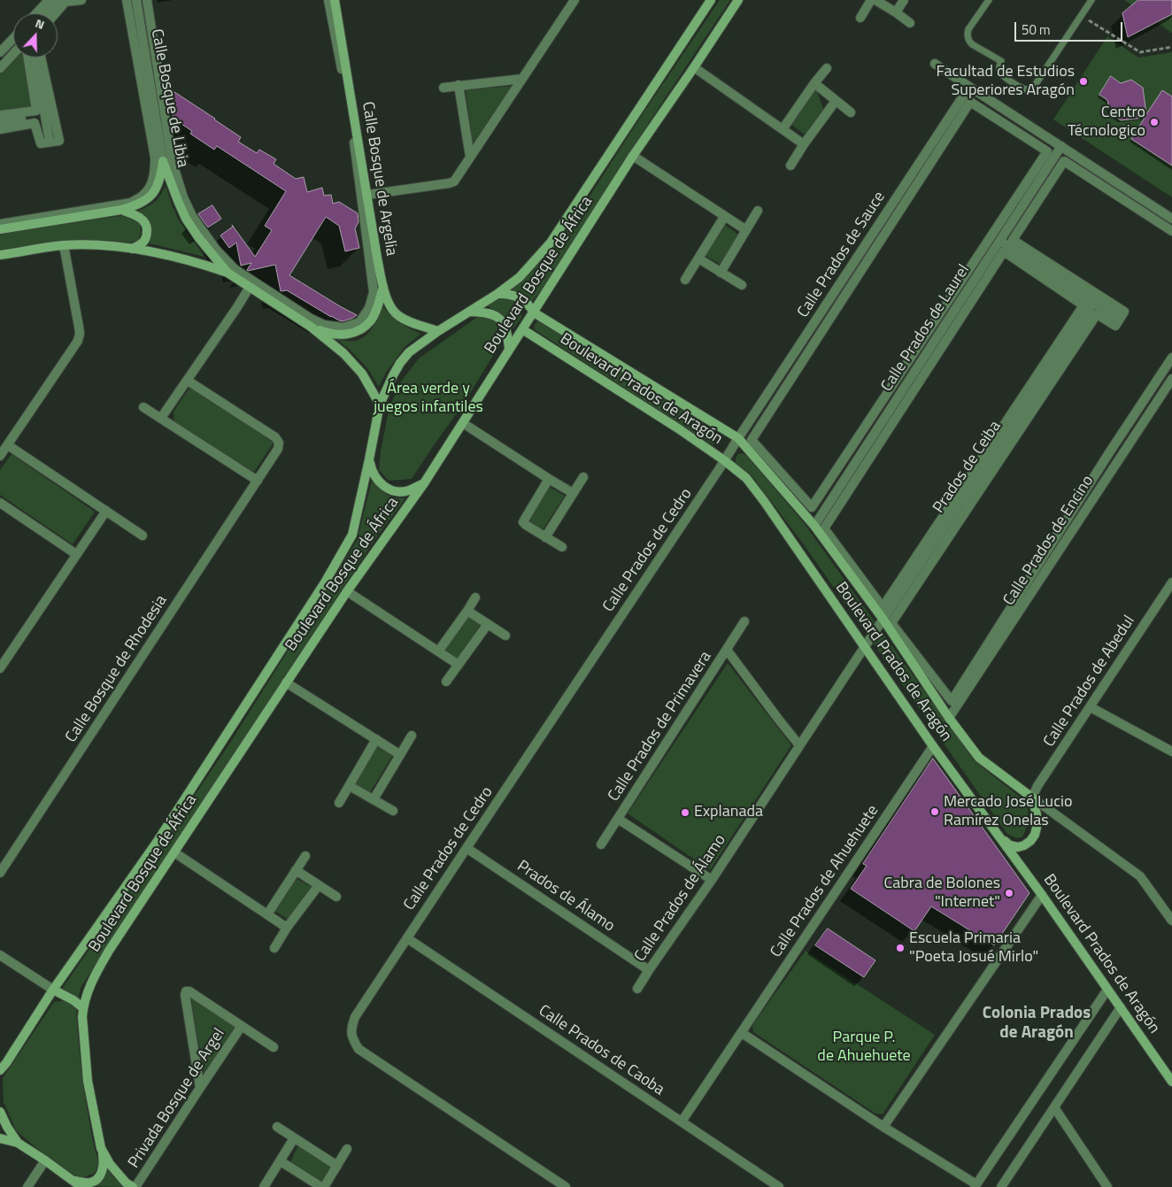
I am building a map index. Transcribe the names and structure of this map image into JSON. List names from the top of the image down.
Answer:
{
  "streets": {
    "street": [
      "Calle Bosque de Libia",
      "Calle Bosque de Argelia",
      "Calle Prados de Sauce",
      "Boulevard Bosque de África",
      "Calle Prados de Laurel",
      "Boulevard Prados de Aragón",
      "Prados de Ceiba",
      "Calle Prados de Encino",
      "Calle Prados de Cedro",
      "Calle Bosque de Rhodesia",
      "Calle Prados de Abedul",
      "Calle Prados de Primavera",
      "Calle Prados de Ahuehuete",
      "Prados de Álamo",
      "Calle Prados de Álamo",
      "Calle Prados de Caoba",
      "Privada Bosque de Argel"
    ]
  },
  "crossings": [
    ["Calle Bosque de Libia", "Boulevard Bosque de África"],
    ["Calle Bosque de Argelia", "Boulevard Bosque de África"],
    ["Calle Prados de Sauce", "Boulevard Prados de Aragón"],
    ["Calle Prados de Sauce", "Calle Prados de Cedro"],
    ["Boulevard Bosque de África", "Boulevard Prados de Aragón"],
    ["Boulevard Bosque de África", "Privada Bosque de Argel"],
    ["Calle Prados de Laurel", "Boulevard Prados de Aragón"],
    ["Boulevard Prados de Aragón", "Prados de Ceiba"],
    ["Boulevard Prados de Aragón", "Calle Prados de Encino"],
    ["Boulevard Prados de Aragón", "Calle Prados de Cedro"],
    ["Boulevard Prados de Aragón", "Calle Prados de Abedul"],
    ["Boulevard Prados de Aragón", "Calle Prados de Ahuehuete"],
    ["Boulevard Prados de Aragón", "Calle Prados de Álamo"],
    ["Prados de Ceiba", "Calle Prados de Álamo"],
    ["Calle Prados de Cedro", "Prados de Álamo"],
    ["Calle Prados de Cedro", "Calle Prados de Caoba"],
    ["Calle Prados de Primavera", "Calle Prados de Álamo"],
    ["Calle Prados de Ahuehuete", "Calle Prados de Caoba"],
    ["Prados de Álamo", "Calle Prados de Álamo"]
  ],
  "districts": ["Colonia Prados de Aragón"],
  "parks": ["Área verde y juegos infantiles", "Parque P. de Ahuehuete"],
  "places": [
    "Facultad de Estudios Superiores Aragón",
    "Centro Técnologico",
    "Mercado José Lucio Ramírez Onelas",
    "Explanada",
    "Cabra de Bolones \"Internet\"",
    "Escuela Primaria \"Poeta Josué Mirlo\""
  ],
  "scale_bar": "50 m",
  "north": "top"
}
